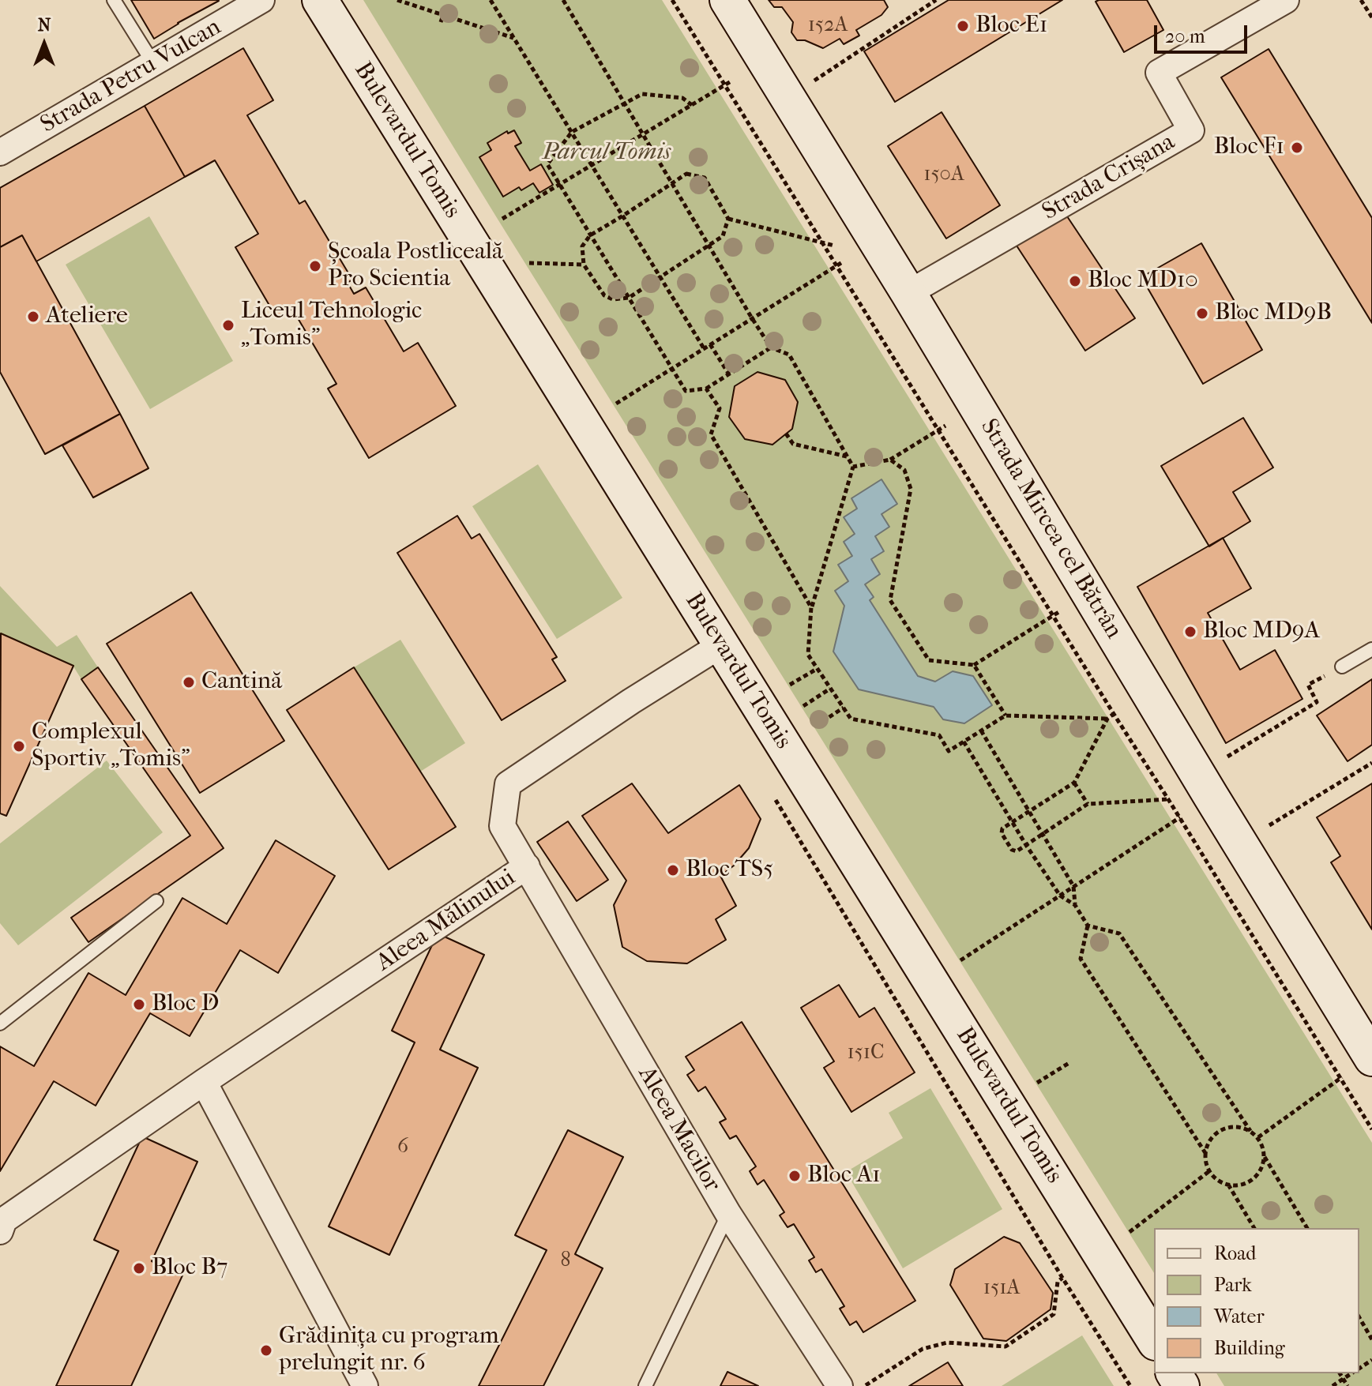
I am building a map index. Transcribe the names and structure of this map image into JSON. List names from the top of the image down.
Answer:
{
  "streets": {
    "main road": ["Bulevardul Tomis", "Strada Mircea cel Bătrân"],
    "street": [
      "Strada Petru Vulcan",
      "Strada Crișana",
      "Aleea Mălinului",
      "Aleea Macilor"
    ]
  },
  "crossings": [
    ["Bulevardul Tomis", "Aleea Mălinului"],
    ["Strada Crișana", "Strada Mircea cel Bătrân"],
    ["Aleea Mălinului", "Aleea Macilor"]
  ],
  "parks": ["Parcul Tomis"],
  "places": [
    "Bloc E1",
    "Bloc F1",
    "Școala Postliceală Pro Scientia",
    "Bloc MD10",
    "Bloc MD9B",
    "Ateliere",
    "Liceul Tehnologic „Tomis”",
    "Bloc MD9A",
    "Cantină",
    "Complexul Sportiv „Tomis”",
    "Bloc TS5",
    "Bloc D",
    "Bloc A1",
    "Bloc B7",
    "Grădinița cu program prelungit nr. 6"
  ],
  "house_numbers": [
    "152A",
    "150A",
    "151C",
    "6",
    "8",
    "151A"
  ],
  "legend": [
    "Road",
    "Park",
    "Water",
    "Building"
  ],
  "scale_bar": "20 m",
  "north": "top"
}
